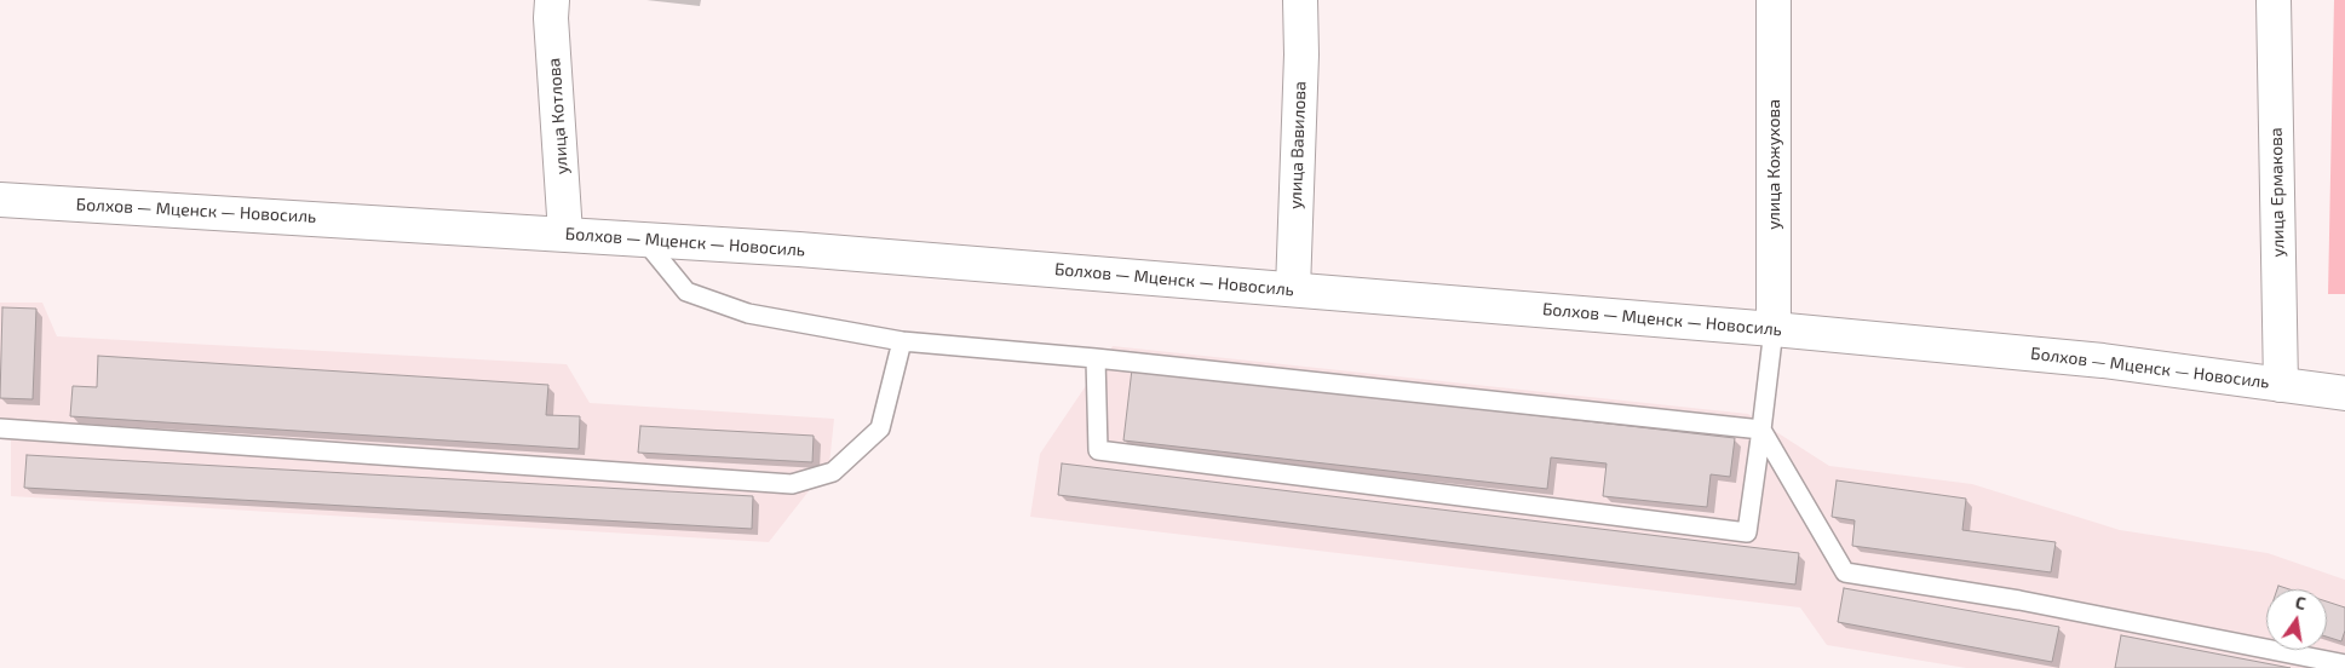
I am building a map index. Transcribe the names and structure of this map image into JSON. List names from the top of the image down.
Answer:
{
  "streets": {
    "main road": [
      "улица Котлова",
      "улица Вавилова",
      "улица Кожухова",
      "улица Ермакова",
      "Болхов — Мценск — Новосиль"
    ]
  },
  "crossings": [
    ["улица Котлова", "Болхов — Мценск — Новосиль"],
    ["улица Вавилова", "Болхов — Мценск — Новосиль"],
    ["улица Кожухова", "Болхов — Мценск — Новосиль"],
    ["улица Ермакова", "Болхов — Мценск — Новосиль"]
  ],
  "north": "top"
}
